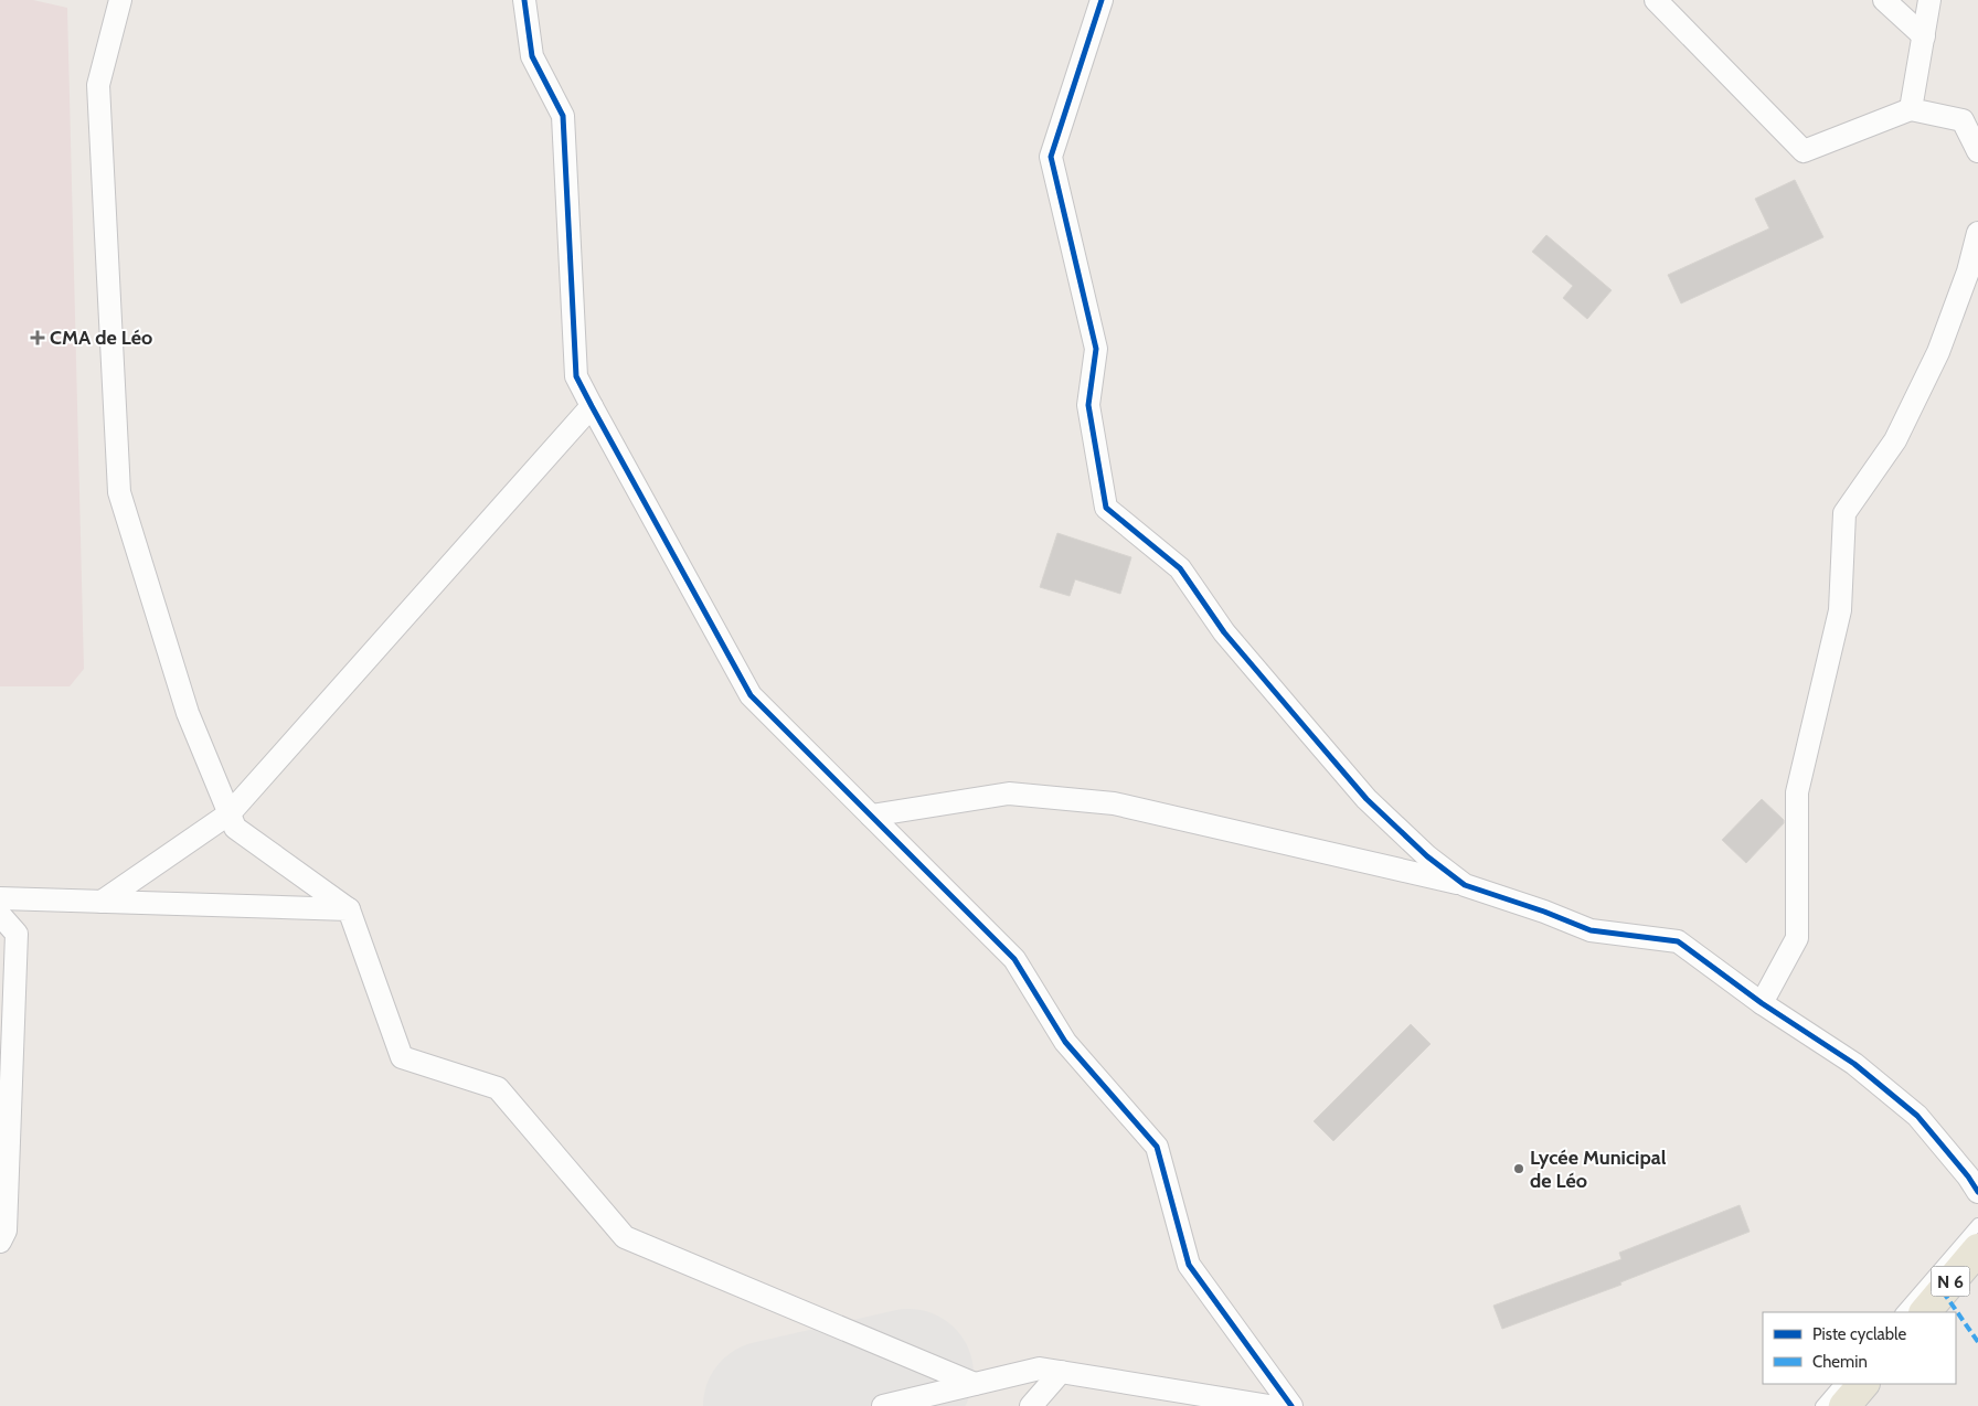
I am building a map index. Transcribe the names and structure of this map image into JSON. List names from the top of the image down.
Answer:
{
  "streets": {
    "main road": ["N 6"]
  },
  "places": {
    "health": ["CMA de Léo"],
    "other": ["Lycée Municipal de Léo"]
  },
  "legend": ["Piste cyclable", "Chemin"]
}
